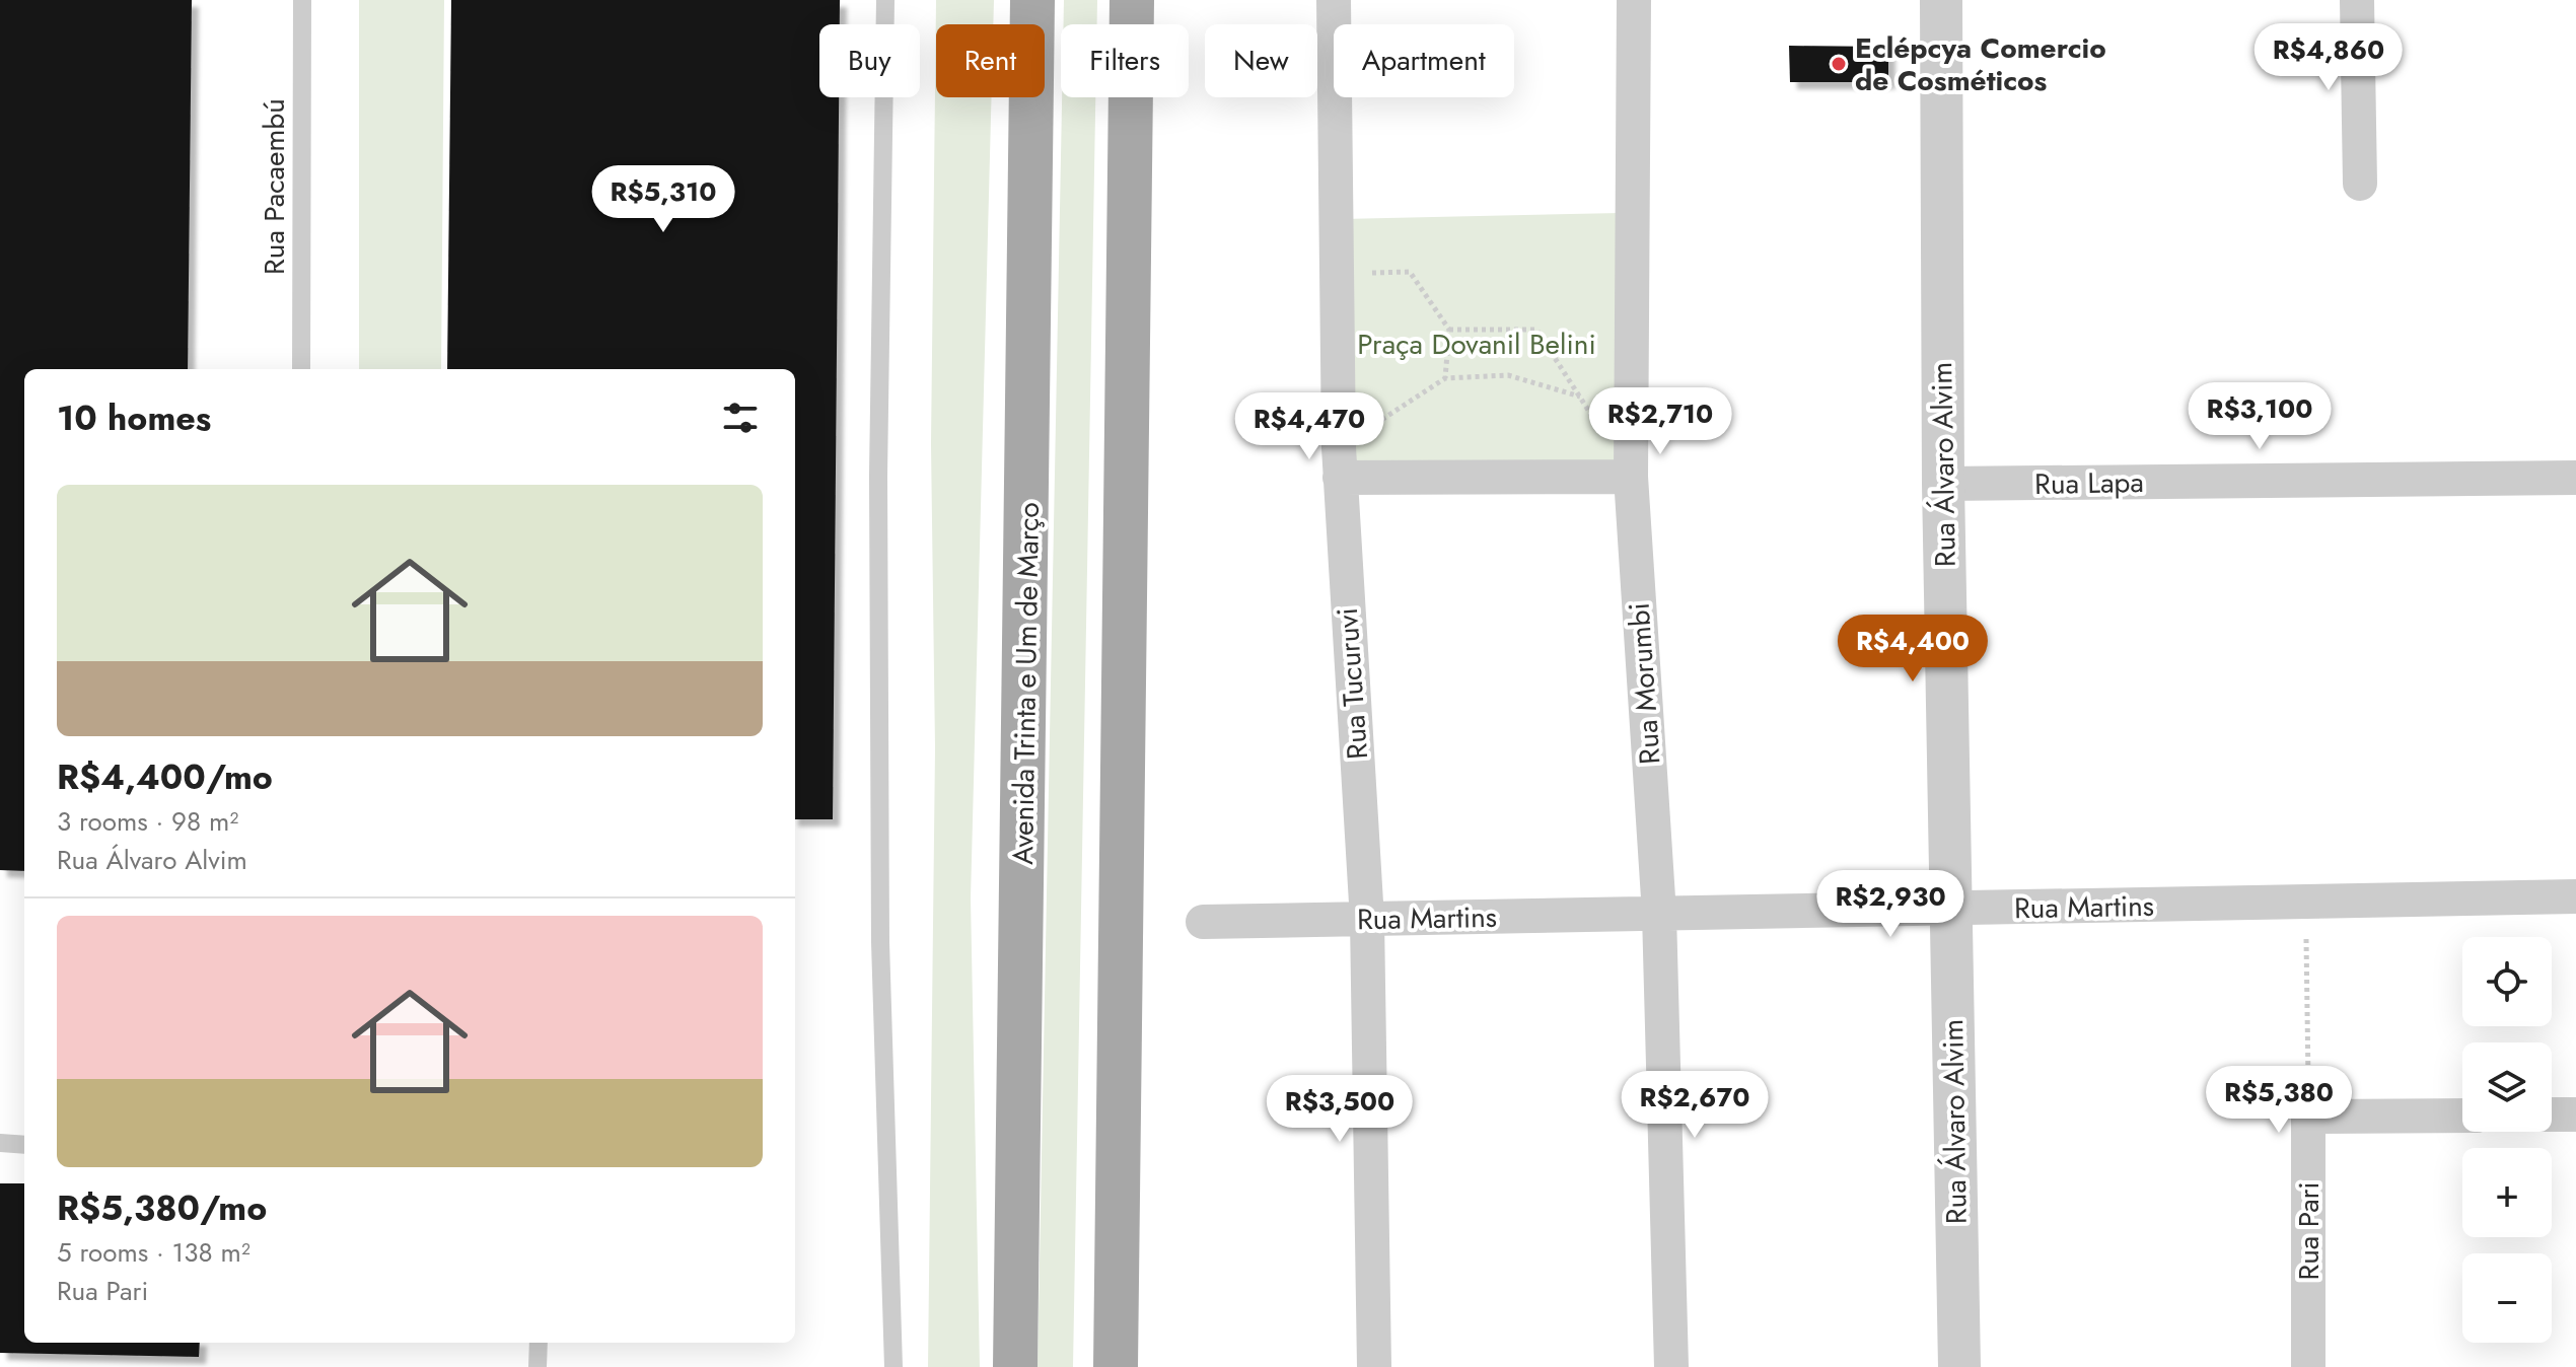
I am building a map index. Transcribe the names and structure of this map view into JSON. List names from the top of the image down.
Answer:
{
  "streets": {
    "main road": ["Avenida Trinta e Um de Março"],
    "street": [
      "Rua Álvaro Alvim",
      "Rua Lapa",
      "Rua Tucuruvi",
      "Rua Morumbi",
      "Rua Martins",
      "Rua Pari"
    ],
    "lane": ["Rua Pacaembú"]
  },
  "crossings": [
    ["Rua Álvaro Alvim", "Rua Lapa"],
    ["Rua Álvaro Alvim", "Rua Martins"],
    ["Rua Tucuruvi", "Rua Martins"],
    ["Rua Morumbi", "Rua Martins"]
  ],
  "parks": ["Praça Dovanil Belini"],
  "places": ["Eclépcya Comercio de Cosméticos"],
  "page": {
    "price": [
      "R$4,860",
      "R$5,310",
      "R$3,100",
      "R$2,710",
      "R$4,470",
      "R$4,400",
      "R$2,930",
      "R$5,380",
      "R$2,670",
      "R$3,500"
    ],
    "chip": [
      "Buy",
      "Rent",
      "Filters",
      "New",
      "Apartment"
    ],
    "heading": "10 homes",
    "list": [
      {
        "name": "R$4,400/mo",
        "note": "3 rooms · 98 m² · Rua Álvaro Alvim"
      },
      {
        "name": "R$5,380/mo",
        "note": "5 rooms · 138 m² · Rua Pari"
      }
    ],
    "map_buttons": ["+", "−"]
  }
}
